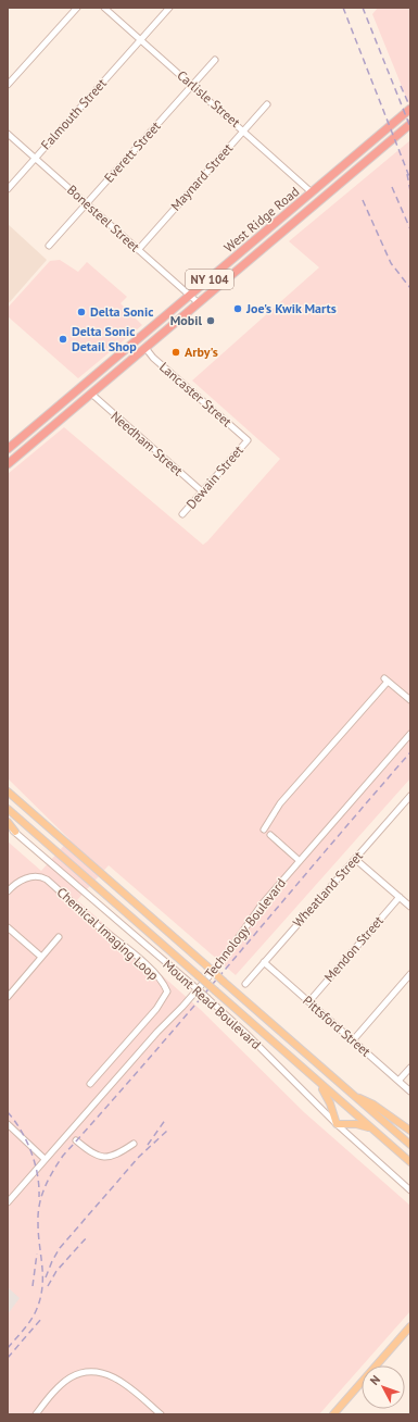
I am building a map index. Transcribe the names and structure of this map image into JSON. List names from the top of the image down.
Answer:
{
  "streets": {
    "highway": ["West Ridge Road", "NY 104"],
    "main road": ["Mount Read Boulevard"],
    "street": [
      "Carlisle Street",
      "Falmouth Street",
      "Everett Street",
      "Maynard Street",
      "Bonesteel Street",
      "Lancaster Street",
      "Needham Street",
      "Dewain Street",
      "Wheatland Street",
      "Technology Boulevard",
      "Chemical Imaging Loop",
      "Mendon Street",
      "Pittsford Street"
    ]
  },
  "crossings": [
    ["Carlisle Street", "Falmouth Street"],
    ["Carlisle Street", "Everett Street"],
    ["Carlisle Street", "Maynard Street"],
    ["Carlisle Street", "West Ridge Road"],
    ["Falmouth Street", "Bonesteel Street"],
    ["Everett Street", "Bonesteel Street"],
    ["Maynard Street", "Bonesteel Street"],
    ["Bonesteel Street", "West Ridge Road"],
    ["West Ridge Road", "Lancaster Street"],
    ["West Ridge Road", "Needham Street"],
    ["Lancaster Street", "Dewain Street"],
    ["Needham Street", "Dewain Street"],
    ["Wheatland Street", "Pittsford Street"],
    ["Mendon Street", "Pittsford Street"]
  ],
  "places": [
    "Joe's Kwik Marts",
    "Delta Sonic",
    "Mobil",
    "Delta Sonic Detail Shop",
    "Arby's"
  ],
  "north": "top left"
}
